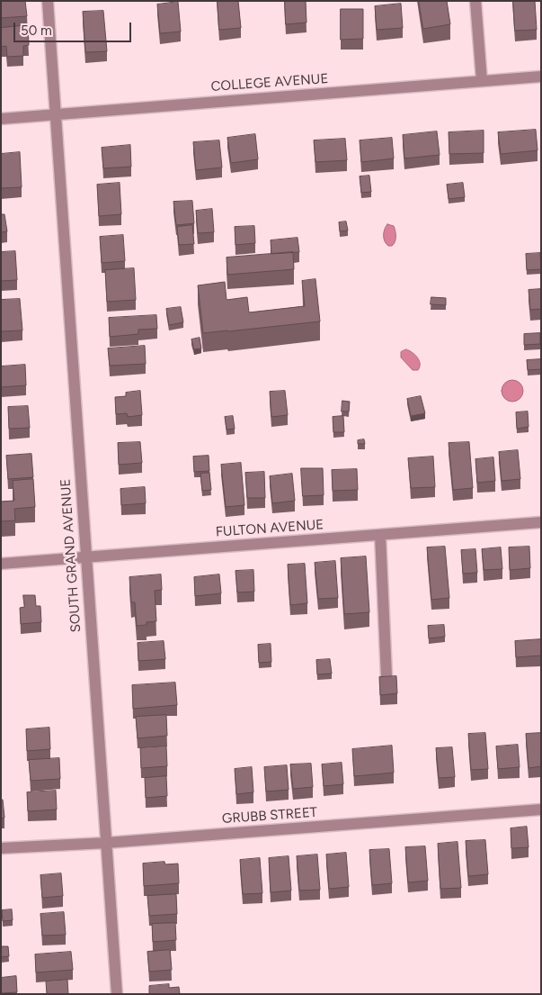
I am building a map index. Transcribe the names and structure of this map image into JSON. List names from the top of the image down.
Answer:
{
  "streets": {
    "street": [
      "COLLEGE AVENUE",
      "FULTON AVENUE",
      "SOUTH GRAND AVENUE",
      "GRUBB STREET"
    ]
  },
  "crossings": [
    ["COLLEGE AVENUE", "SOUTH GRAND AVENUE"],
    ["FULTON AVENUE", "SOUTH GRAND AVENUE"],
    ["SOUTH GRAND AVENUE", "GRUBB STREET"]
  ],
  "scale_bar": "50 m"
}
